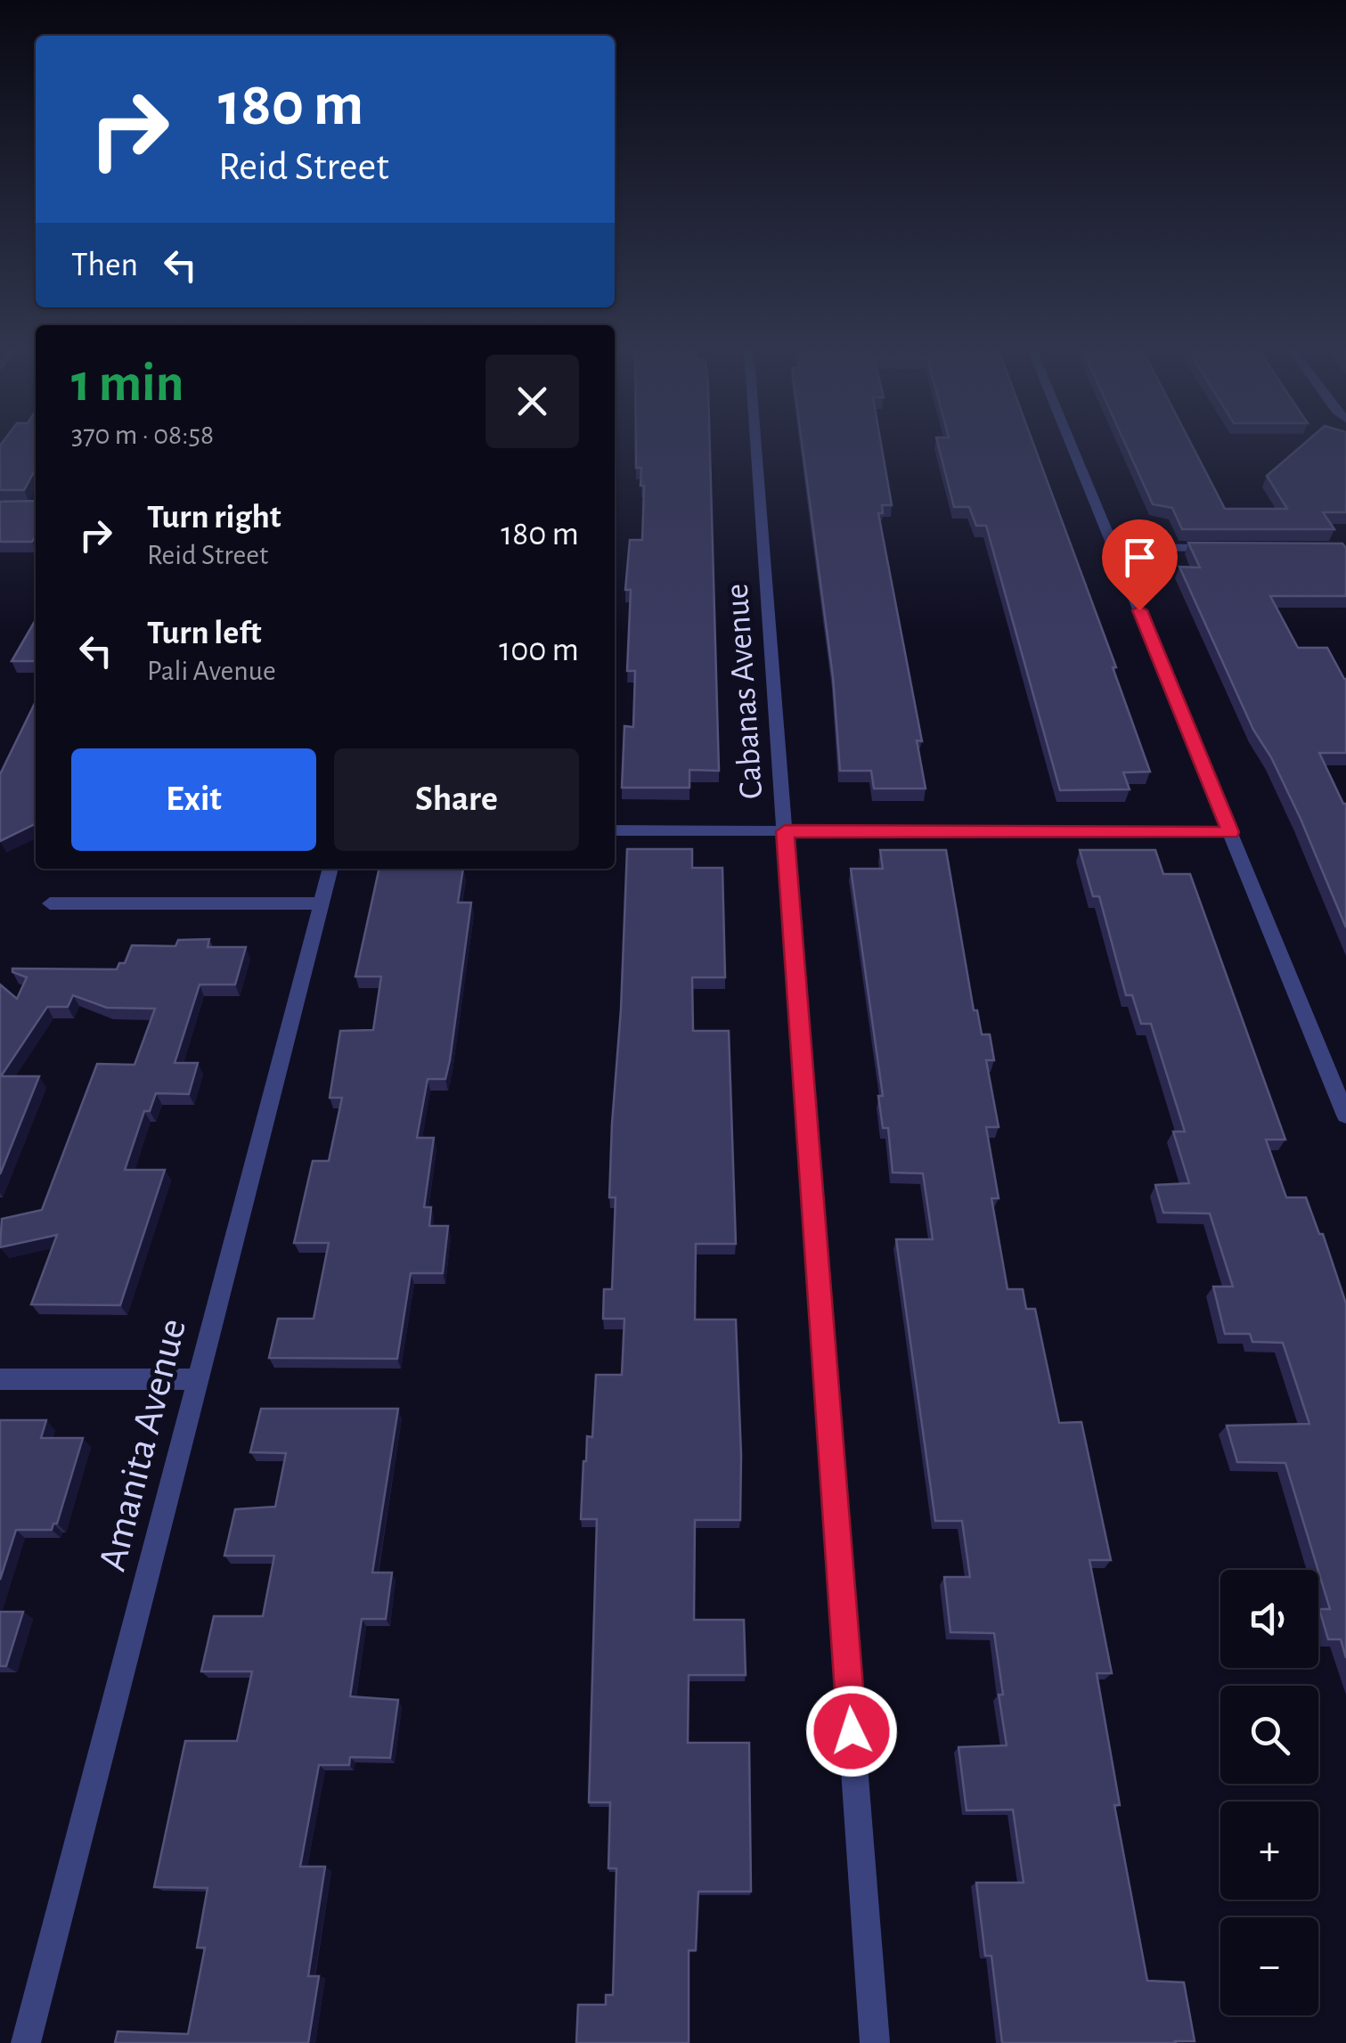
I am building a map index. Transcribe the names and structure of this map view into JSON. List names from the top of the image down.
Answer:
{
  "streets": {
    "street": ["Cabanas Avenue", "Amanita Avenue"]
  },
  "page": {
    "turn": ["180 m", "Reid Street"],
    "then": "Then",
    "heading": ["1 min", "370 m · 08:58"],
    "list": [
      {
        "name": "Turn right",
        "note": "Reid Street",
        "value": "180 m"
      },
      {
        "name": "Turn left",
        "note": "Pali Avenue",
        "value": "100 m"
      }
    ],
    "buttons": ["Exit", "Share"],
    "map_buttons": ["+", "−"]
  }
}
